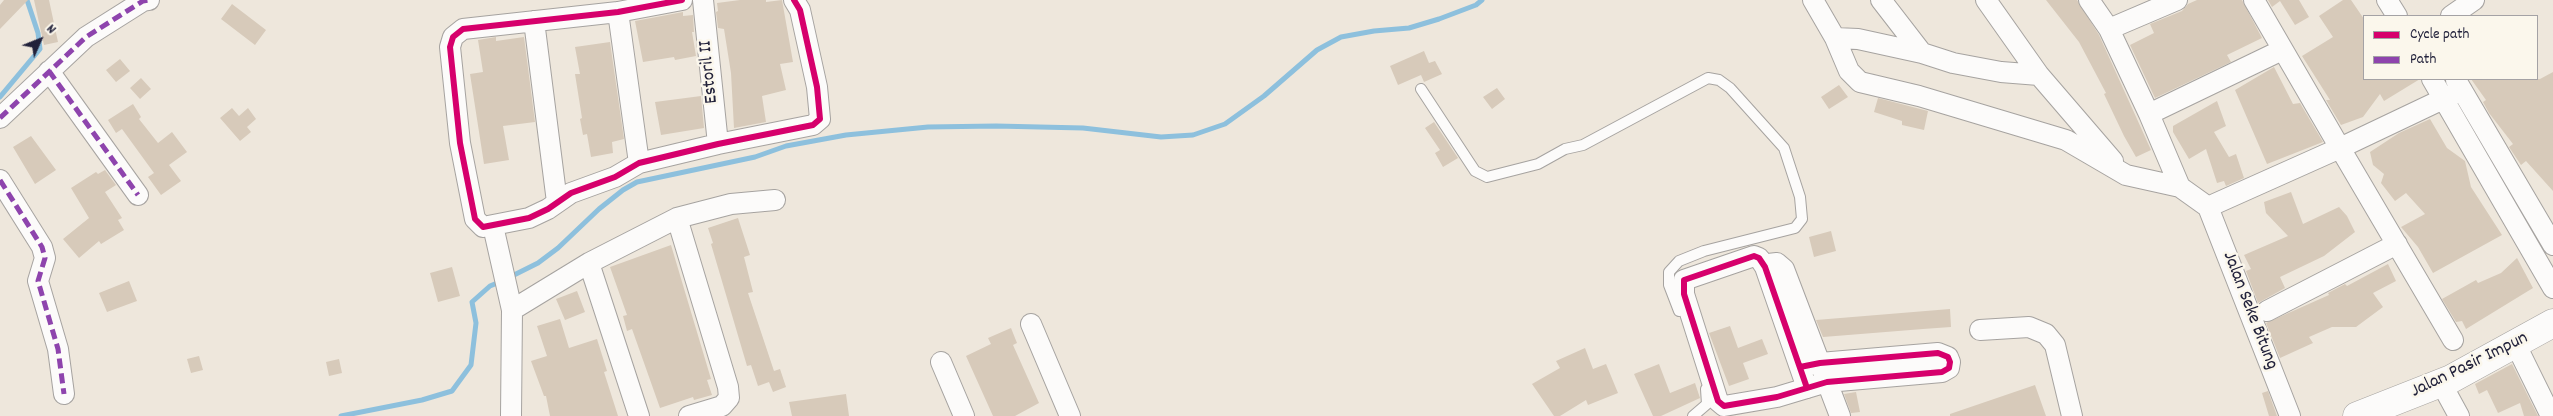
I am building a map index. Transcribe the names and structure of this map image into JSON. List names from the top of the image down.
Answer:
{
  "streets": {
    "street": ["Estoril II", "Jalan Seke Bitung", "Jalan Pasir Impun"]
  },
  "legend": ["Cycle path", "Path"],
  "north": "top right"
}
